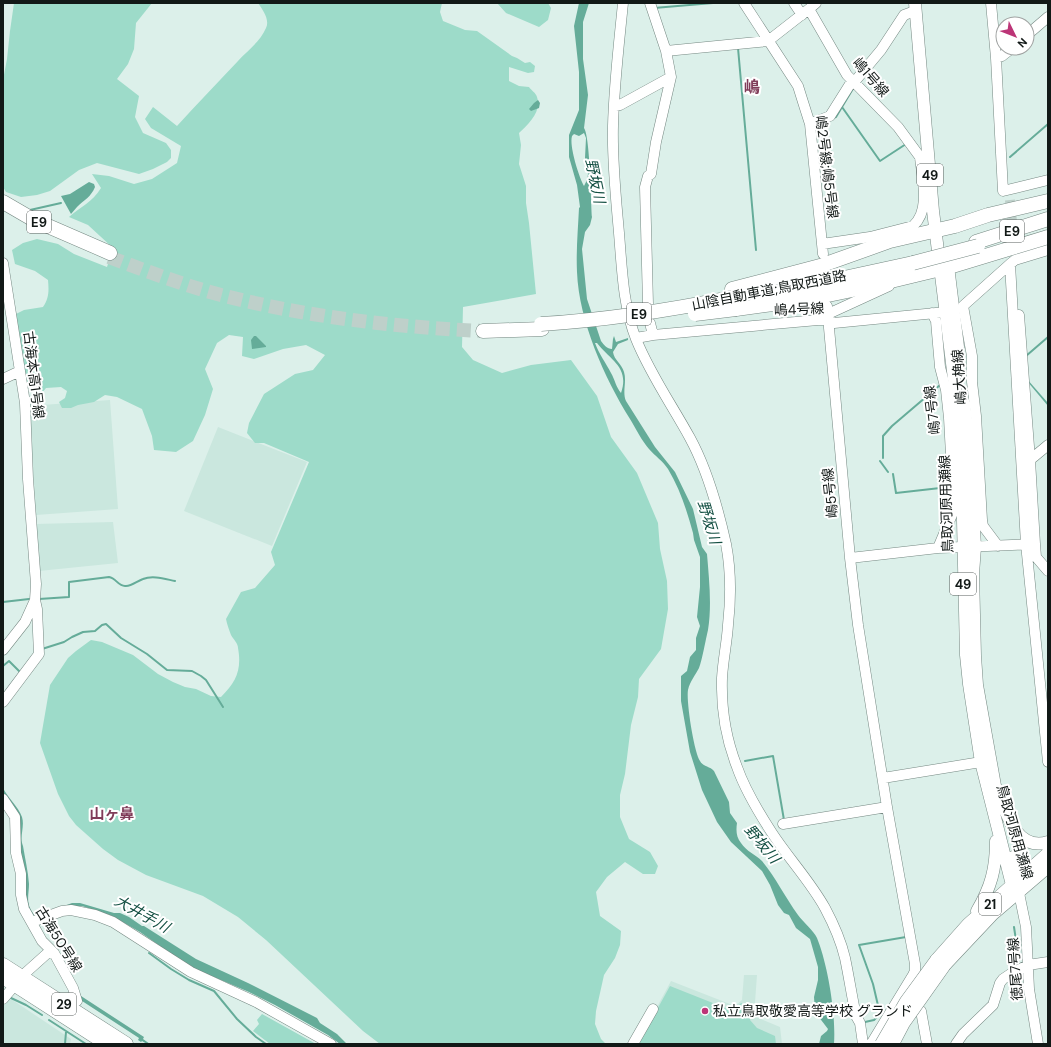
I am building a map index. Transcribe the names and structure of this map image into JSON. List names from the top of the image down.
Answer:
{
  "streets": {
    "highway": ["E9", "山陰自動車道;鳥取西道路", "29"],
    "main road": ["49", "鳥取河原用瀬線", "21"],
    "street": [
      "嶋1号線",
      "嶋2号線;嶋5号線",
      "嶋4号線",
      "古海本高1号線",
      "嶋大桷線",
      "嶋7号線",
      "嶋5号線",
      "古海50号線",
      "徳尾7号線"
    ]
  },
  "crossings": [
    ["嶋1号線", "嶋2号線;嶋5号線"],
    ["嶋1号線", "鳥取河原用瀬線"],
    ["嶋2号線;嶋5号線", "鳥取河原用瀬線"],
    ["嶋4号線", "嶋大桷線"],
    ["嶋4号線", "嶋7号線"],
    ["嶋4号線", "嶋5号線"],
    ["嶋4号線", "鳥取河原用瀬線"],
    ["嶋大桷線", "鳥取河原用瀬線"],
    ["鳥取河原用瀬線", "21"],
    ["鳥取河原用瀬線", "徳尾7号線"],
    ["21", "徳尾7号線"]
  ],
  "districts": ["嶋", "山ヶ鼻"],
  "water": ["野坂川", "大井手川"],
  "places": ["私立鳥取敬愛高等学校 グランド"],
  "north": "bottom right"
}
